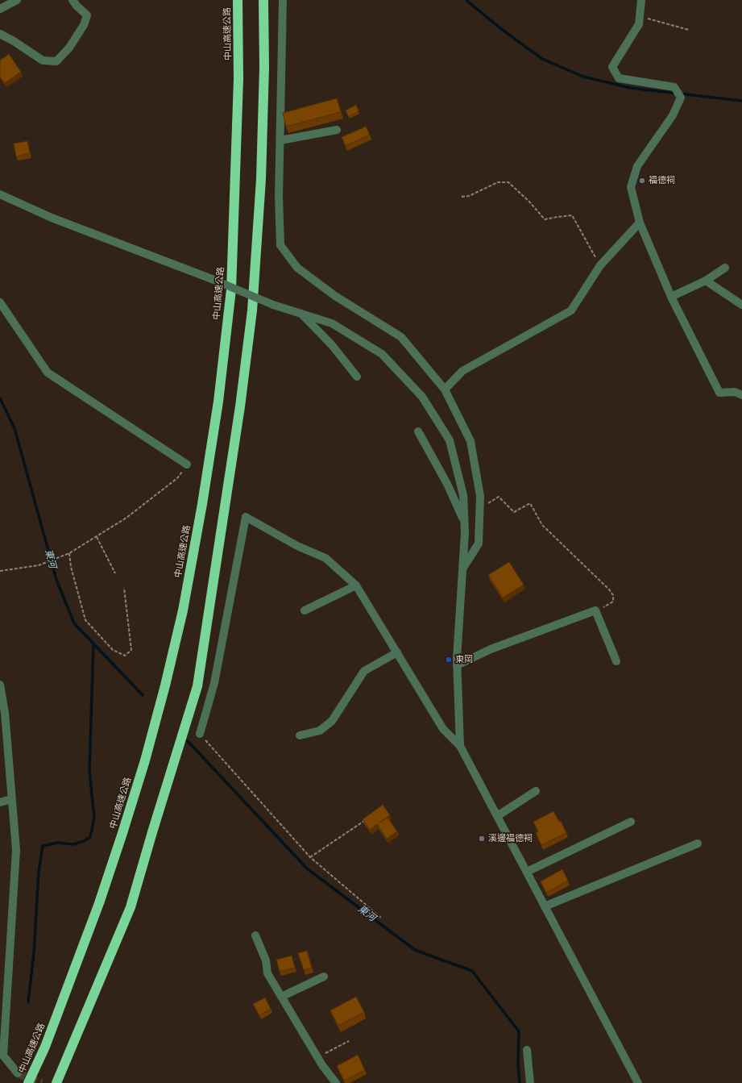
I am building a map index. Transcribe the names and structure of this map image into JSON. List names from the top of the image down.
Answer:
{
  "streets": {
    "highway": ["中山高速公路"]
  },
  "water": ["東河"],
  "places": ["福德祠", "東岡", "溪邊福德祠"]
}
